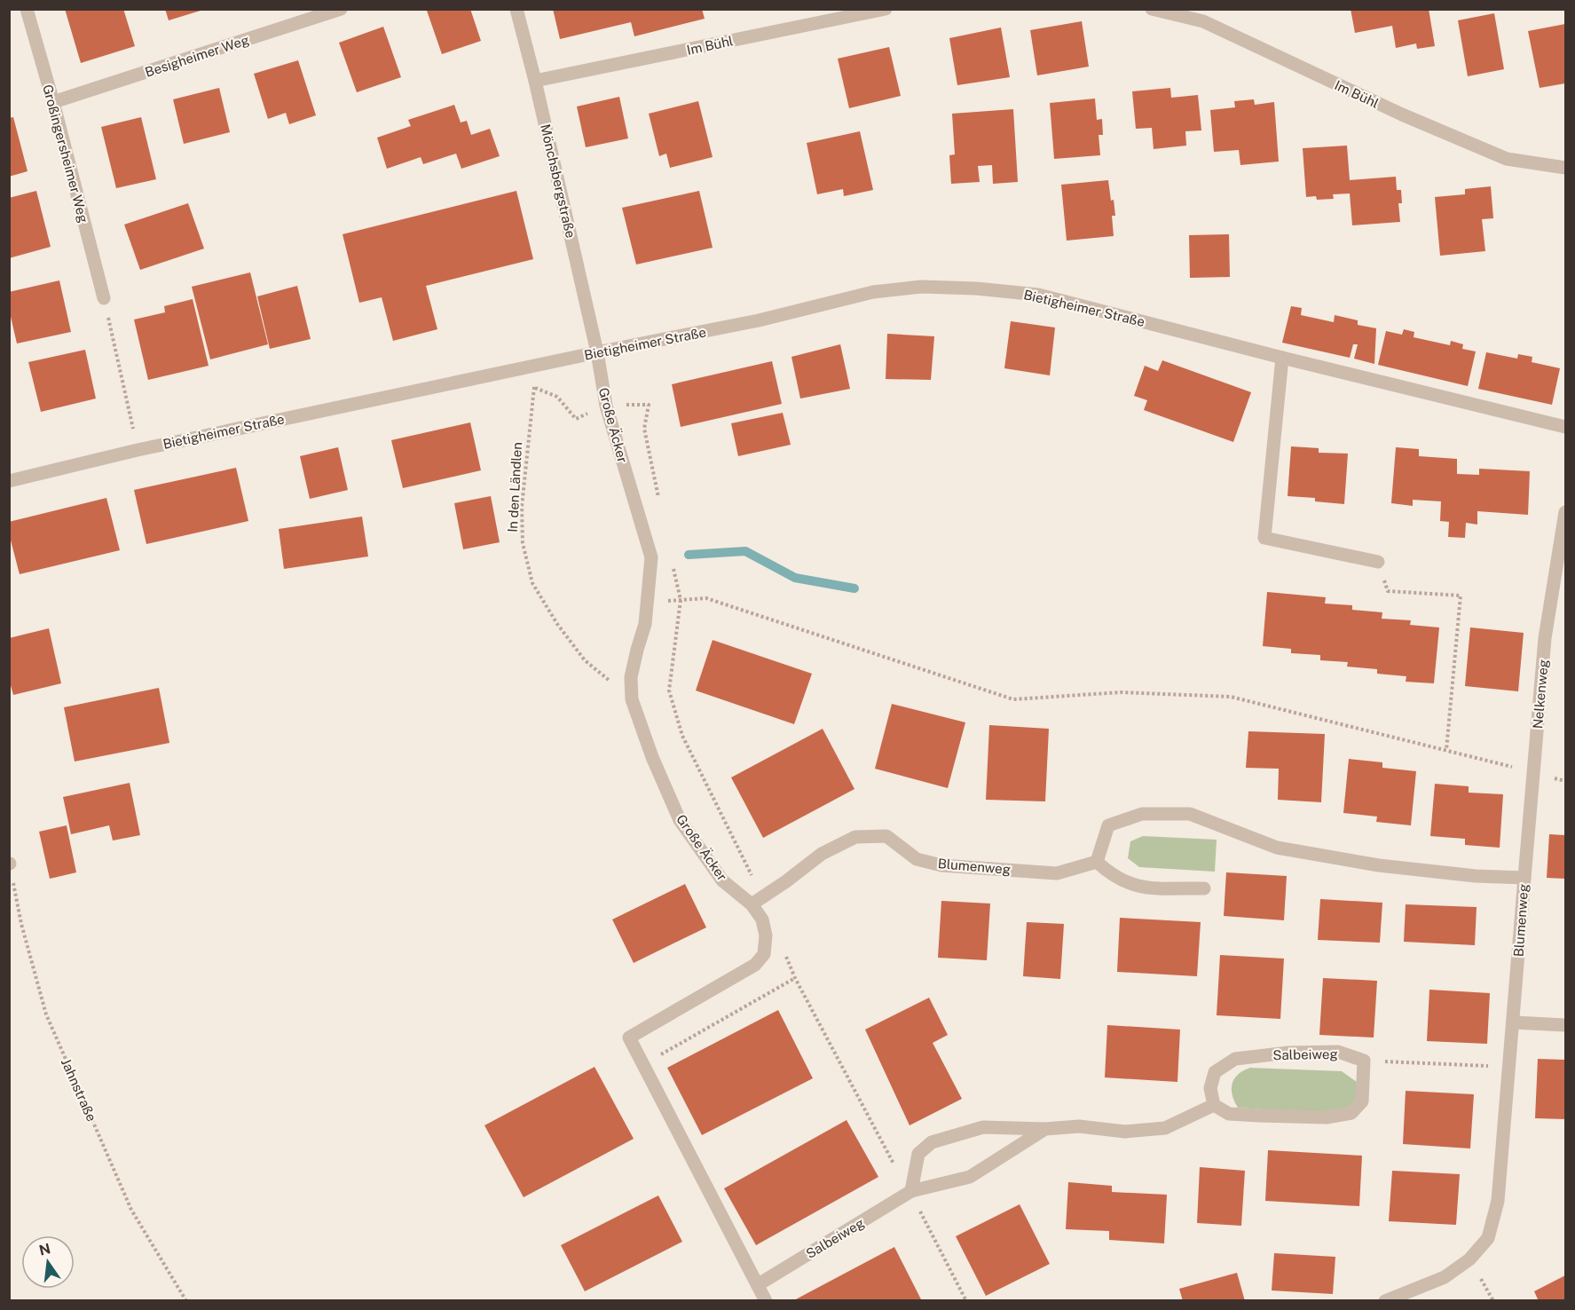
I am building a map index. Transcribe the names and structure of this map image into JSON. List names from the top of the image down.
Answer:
{
  "streets": {
    "street": [
      "Im Bühl",
      "Besigheimer Weg",
      "Großingersheimer Weg",
      "Mönchsbergstraße",
      "Bietigheimer Straße",
      "Große Äcker",
      "Nelkenweg",
      "Blumenweg",
      "Salbeiweg"
    ],
    "path": ["In den Ländlen", "Jahnstraße"]
  },
  "crossings": [
    ["Im Bühl", "Mönchsbergstraße"],
    ["Besigheimer Weg", "Großingersheimer Weg"],
    ["Mönchsbergstraße", "Bietigheimer Straße"],
    ["Mönchsbergstraße", "Große Äcker"],
    ["Bietigheimer Straße", "Große Äcker"],
    ["Bietigheimer Straße", "In den Ländlen"],
    ["Große Äcker", "In den Ländlen"],
    ["Große Äcker", "Blumenweg"],
    ["Große Äcker", "Salbeiweg"],
    ["Nelkenweg", "Blumenweg"]
  ],
  "north": "top"
}
